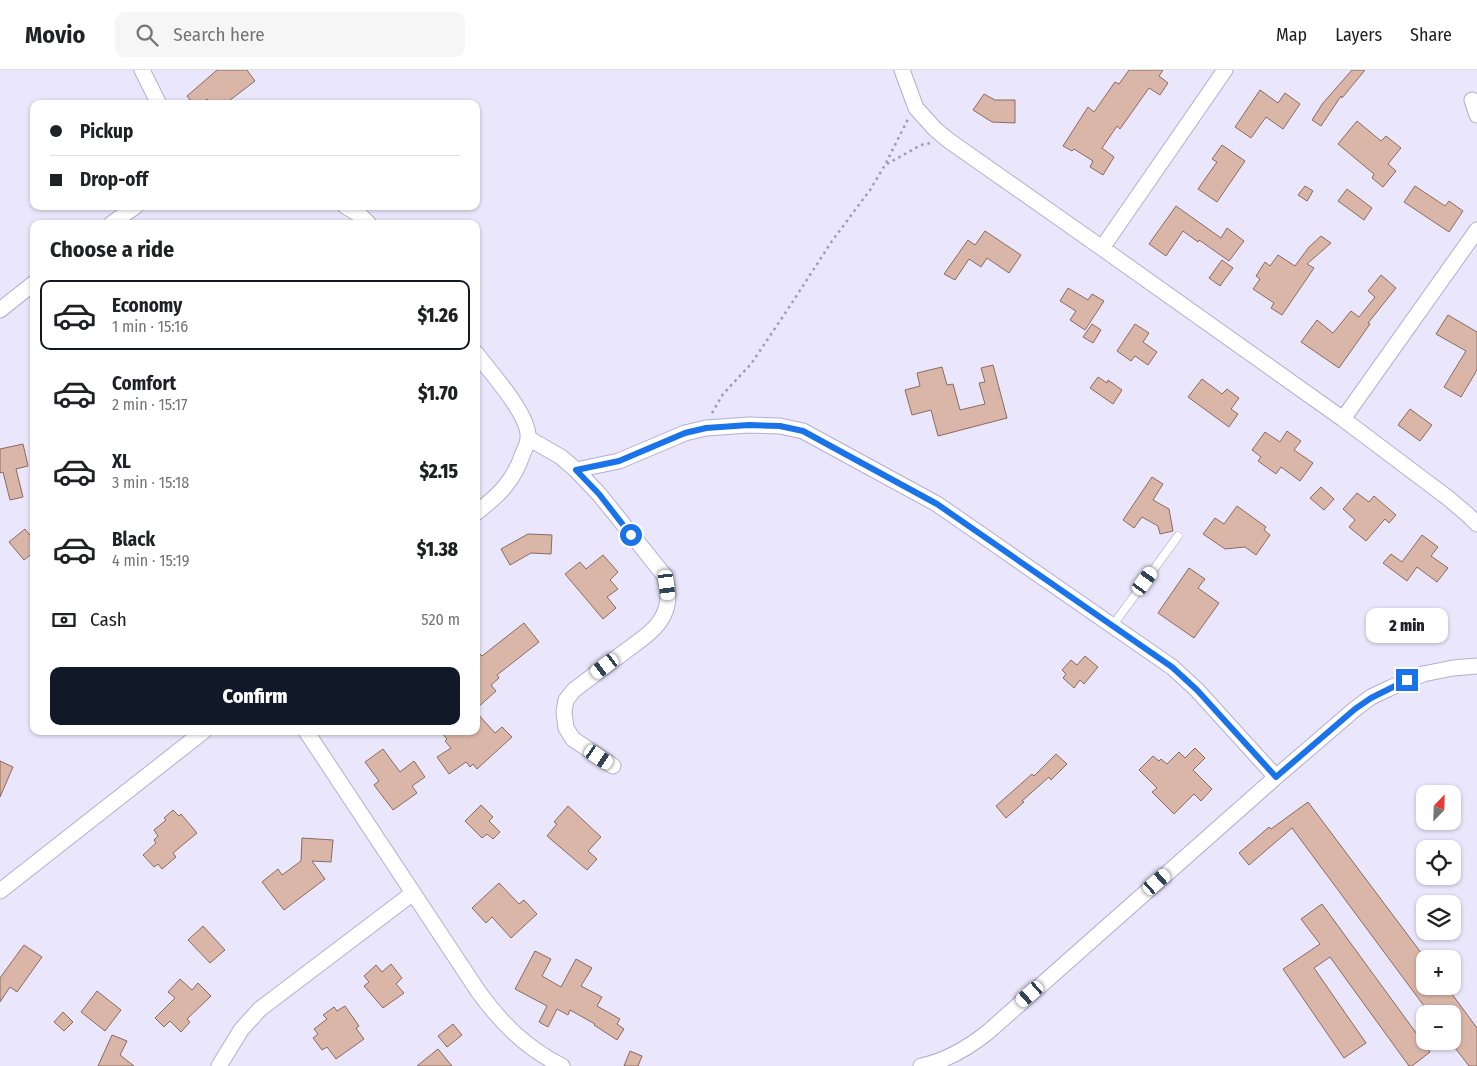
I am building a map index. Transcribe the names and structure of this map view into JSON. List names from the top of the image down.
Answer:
{
  "north": "top right",
  "page": {
    "header": "Movio",
    "search": "Search here",
    "nav": ["Map", "Layers", "Share"],
    "banner": ["Pickup", "Drop-off"],
    "heading": "Choose a ride",
    "list": [
      {
        "name": "Economy",
        "note": "1 min · 15:16",
        "value": "$1.26"
      },
      {
        "name": "Comfort",
        "note": "2 min · 15:17",
        "value": "$1.70"
      },
      {
        "name": "XL",
        "note": "3 min · 15:18",
        "value": "$2.15"
      },
      {
        "name": "Black",
        "note": "4 min · 15:19",
        "value": "$1.38"
      }
    ],
    "pay": ["Cash", "520 m"],
    "bubble": "2 min",
    "buttons": "Confirm",
    "map_buttons": ["+", "−"]
  }
}
